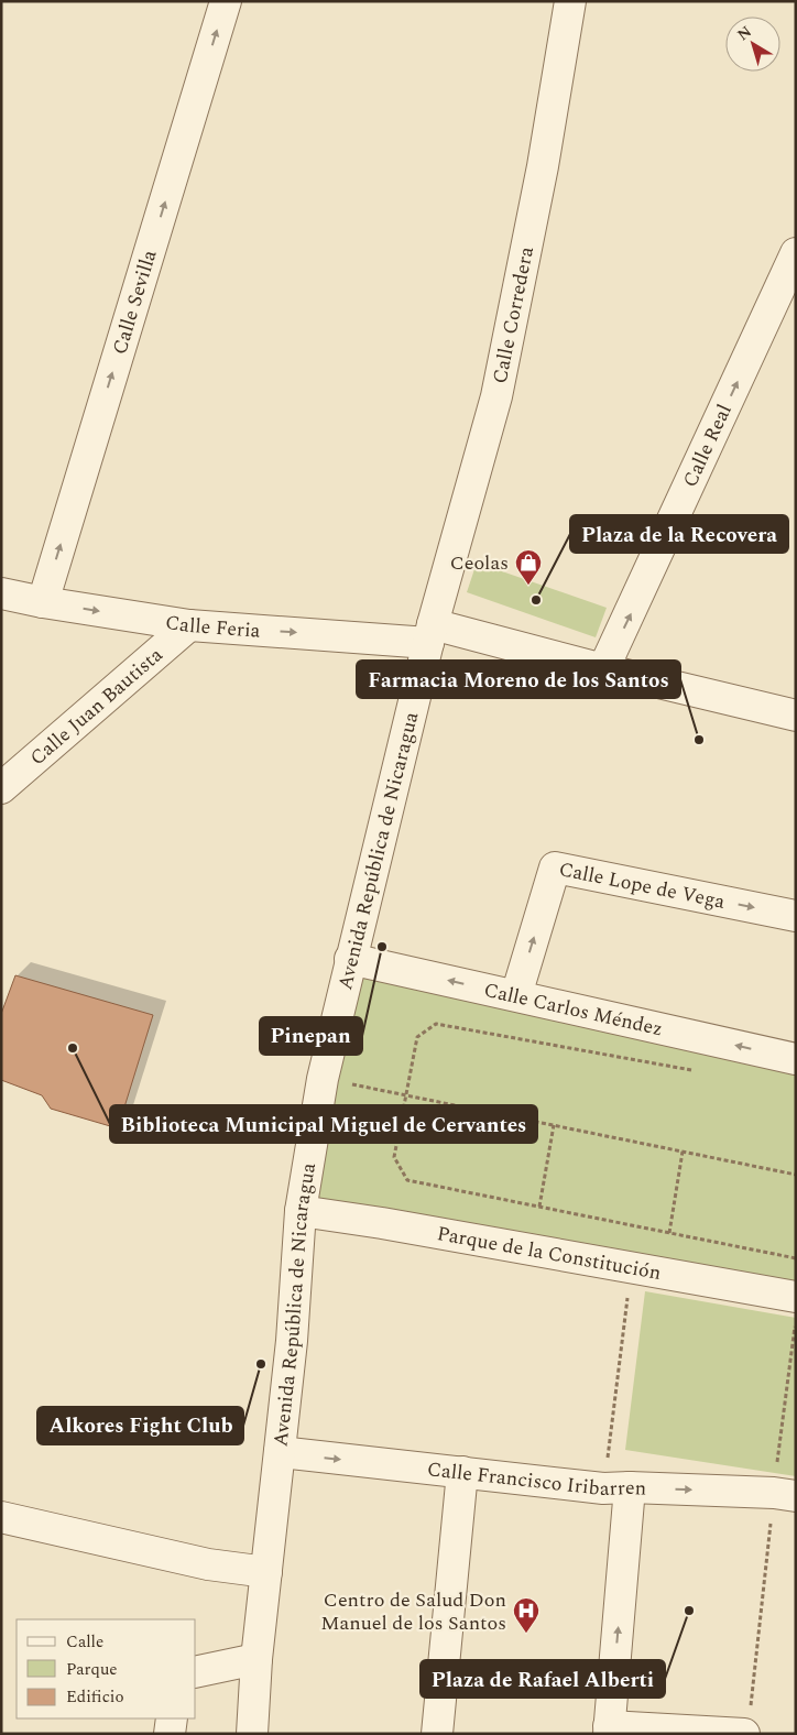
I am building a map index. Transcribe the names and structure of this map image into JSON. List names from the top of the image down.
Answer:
{
  "streets": {
    "street": [
      "Calle Sevilla",
      "Calle Corredera",
      "Calle Real",
      "Calle Feria",
      "Calle Juan Bautista",
      "Avenida República de Nicaragua",
      "Calle Lope de Vega",
      "Calle Carlos Méndez",
      "Parque de la Constitución",
      "Calle Francisco Iribarren"
    ]
  },
  "crossings": [
    ["Calle Sevilla", "Calle Feria"],
    ["Calle Corredera", "Calle Feria"],
    ["Calle Corredera", "Avenida República de Nicaragua"],
    ["Calle Real", "Calle Feria"],
    ["Calle Feria", "Calle Juan Bautista"],
    ["Calle Feria", "Avenida República de Nicaragua"],
    ["Avenida República de Nicaragua", "Calle Carlos Méndez"],
    ["Avenida República de Nicaragua", "Parque de la Constitución"],
    ["Avenida República de Nicaragua", "Calle Francisco Iribarren"],
    ["Calle Lope de Vega", "Calle Carlos Méndez"]
  ],
  "one_way": [
    "Calle Sevilla",
    "Calle Real",
    "Calle Feria",
    "Calle Carlos Méndez"
  ],
  "places": {
    "shop": ["Ceolas"],
    "other": [
      "Plaza de la Recovera",
      "Farmacia Moreno de los Santos",
      "Pinepan",
      "Biblioteca Municipal Miguel de Cervantes",
      "Alkores Fight Club",
      "Plaza de Rafael Alberti"
    ],
    "hospital": ["Centro de Salud Don Manuel de los Santos"]
  },
  "legend": ["Calle", "Parque", "Edificio"],
  "north": "top left"
}
